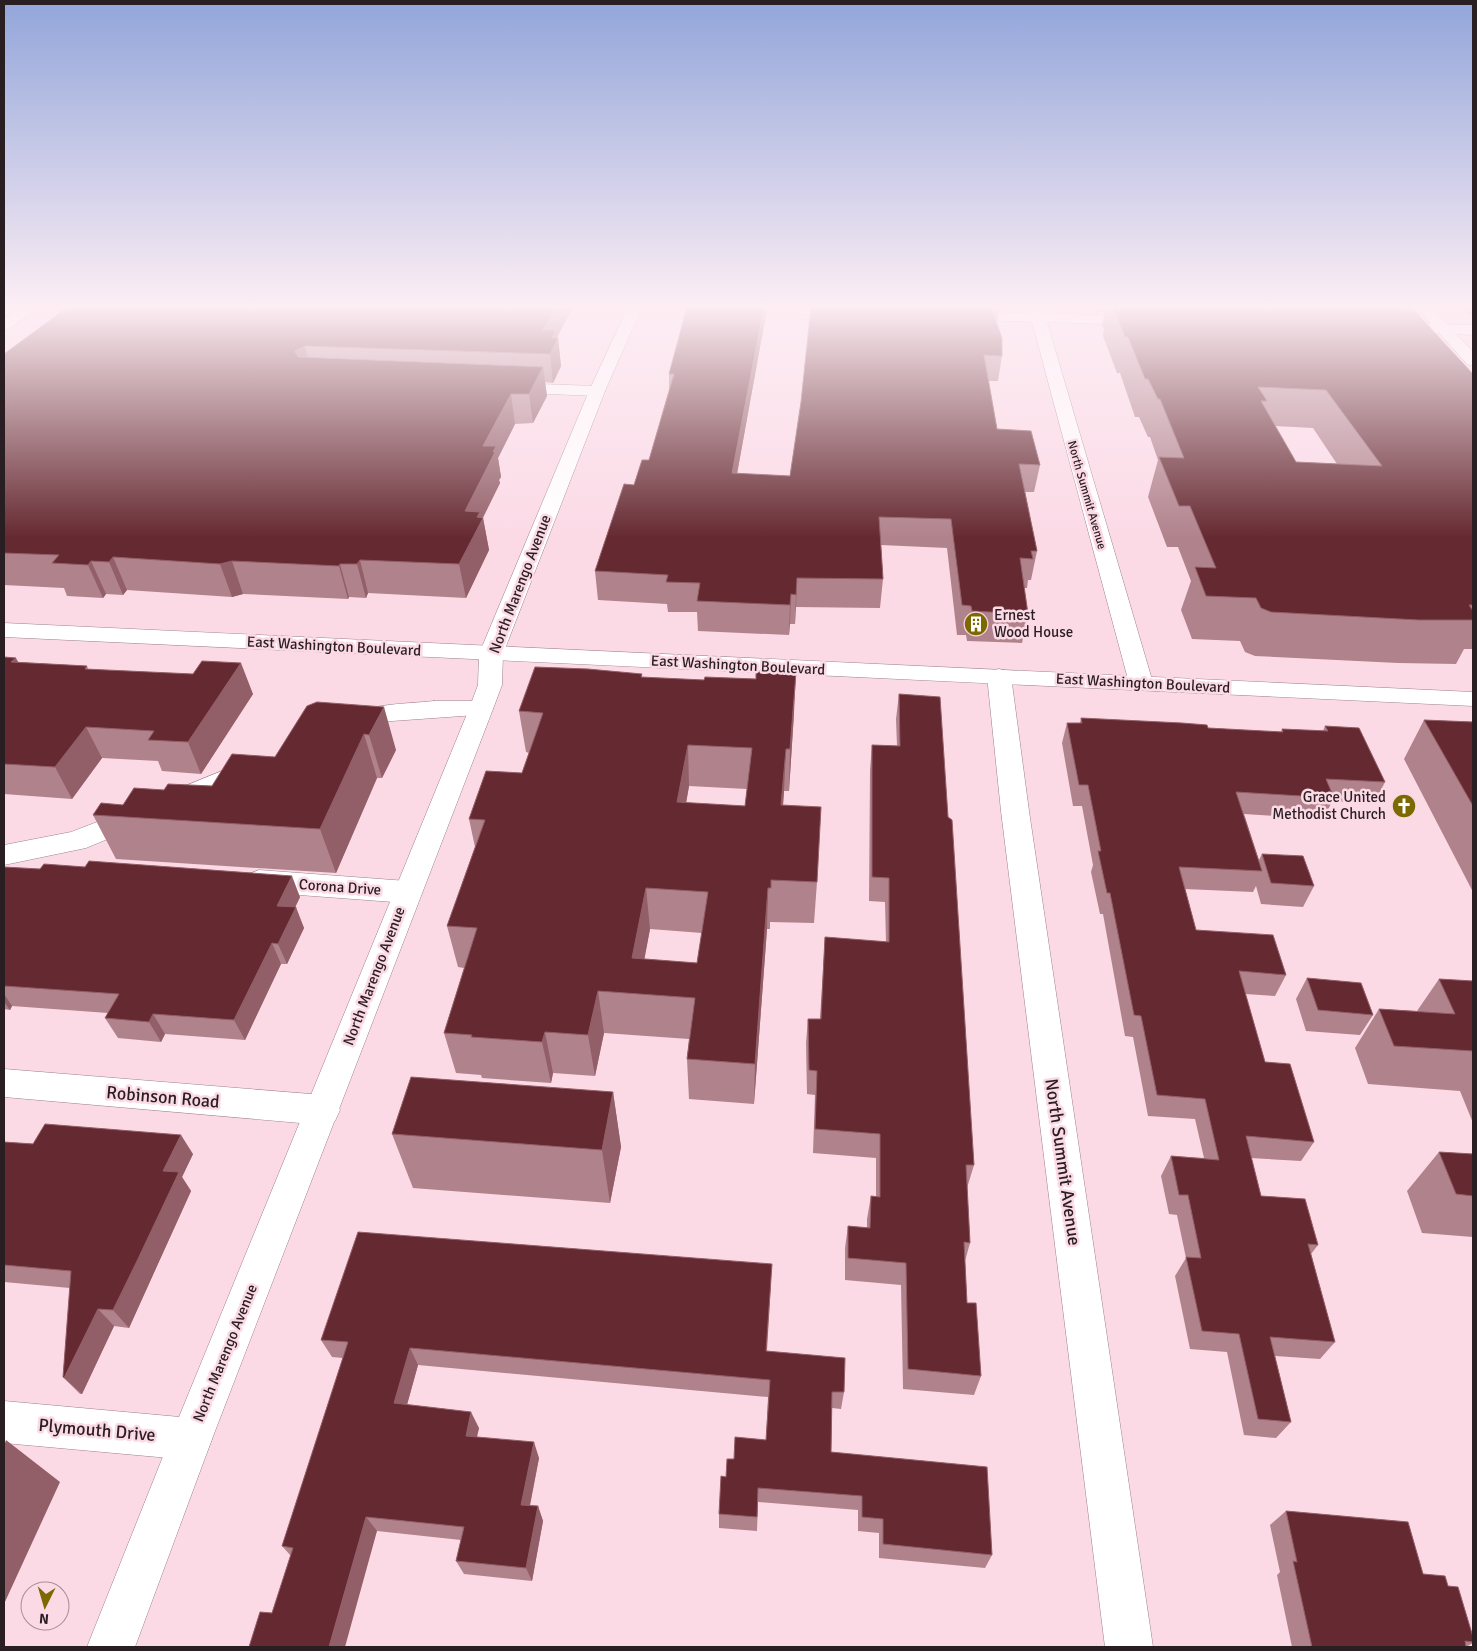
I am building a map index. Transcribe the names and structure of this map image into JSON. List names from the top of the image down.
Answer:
{
  "streets": {
    "street": [
      "North Summit Avenue",
      "North Marengo Avenue",
      "East Washington Boulevard",
      "Corona Drive",
      "Robinson Road",
      "Plymouth Drive"
    ]
  },
  "crossings": [
    ["North Summit Avenue", "East Washington Boulevard"],
    ["North Marengo Avenue", "East Washington Boulevard"],
    ["North Marengo Avenue", "Corona Drive"],
    ["North Marengo Avenue", "Robinson Road"],
    ["North Marengo Avenue", "Plymouth Drive"]
  ],
  "places": {
    "building": ["Ernest Wood House"],
    "church": ["Grace United Methodist Church"]
  },
  "north": "bottom"
}
